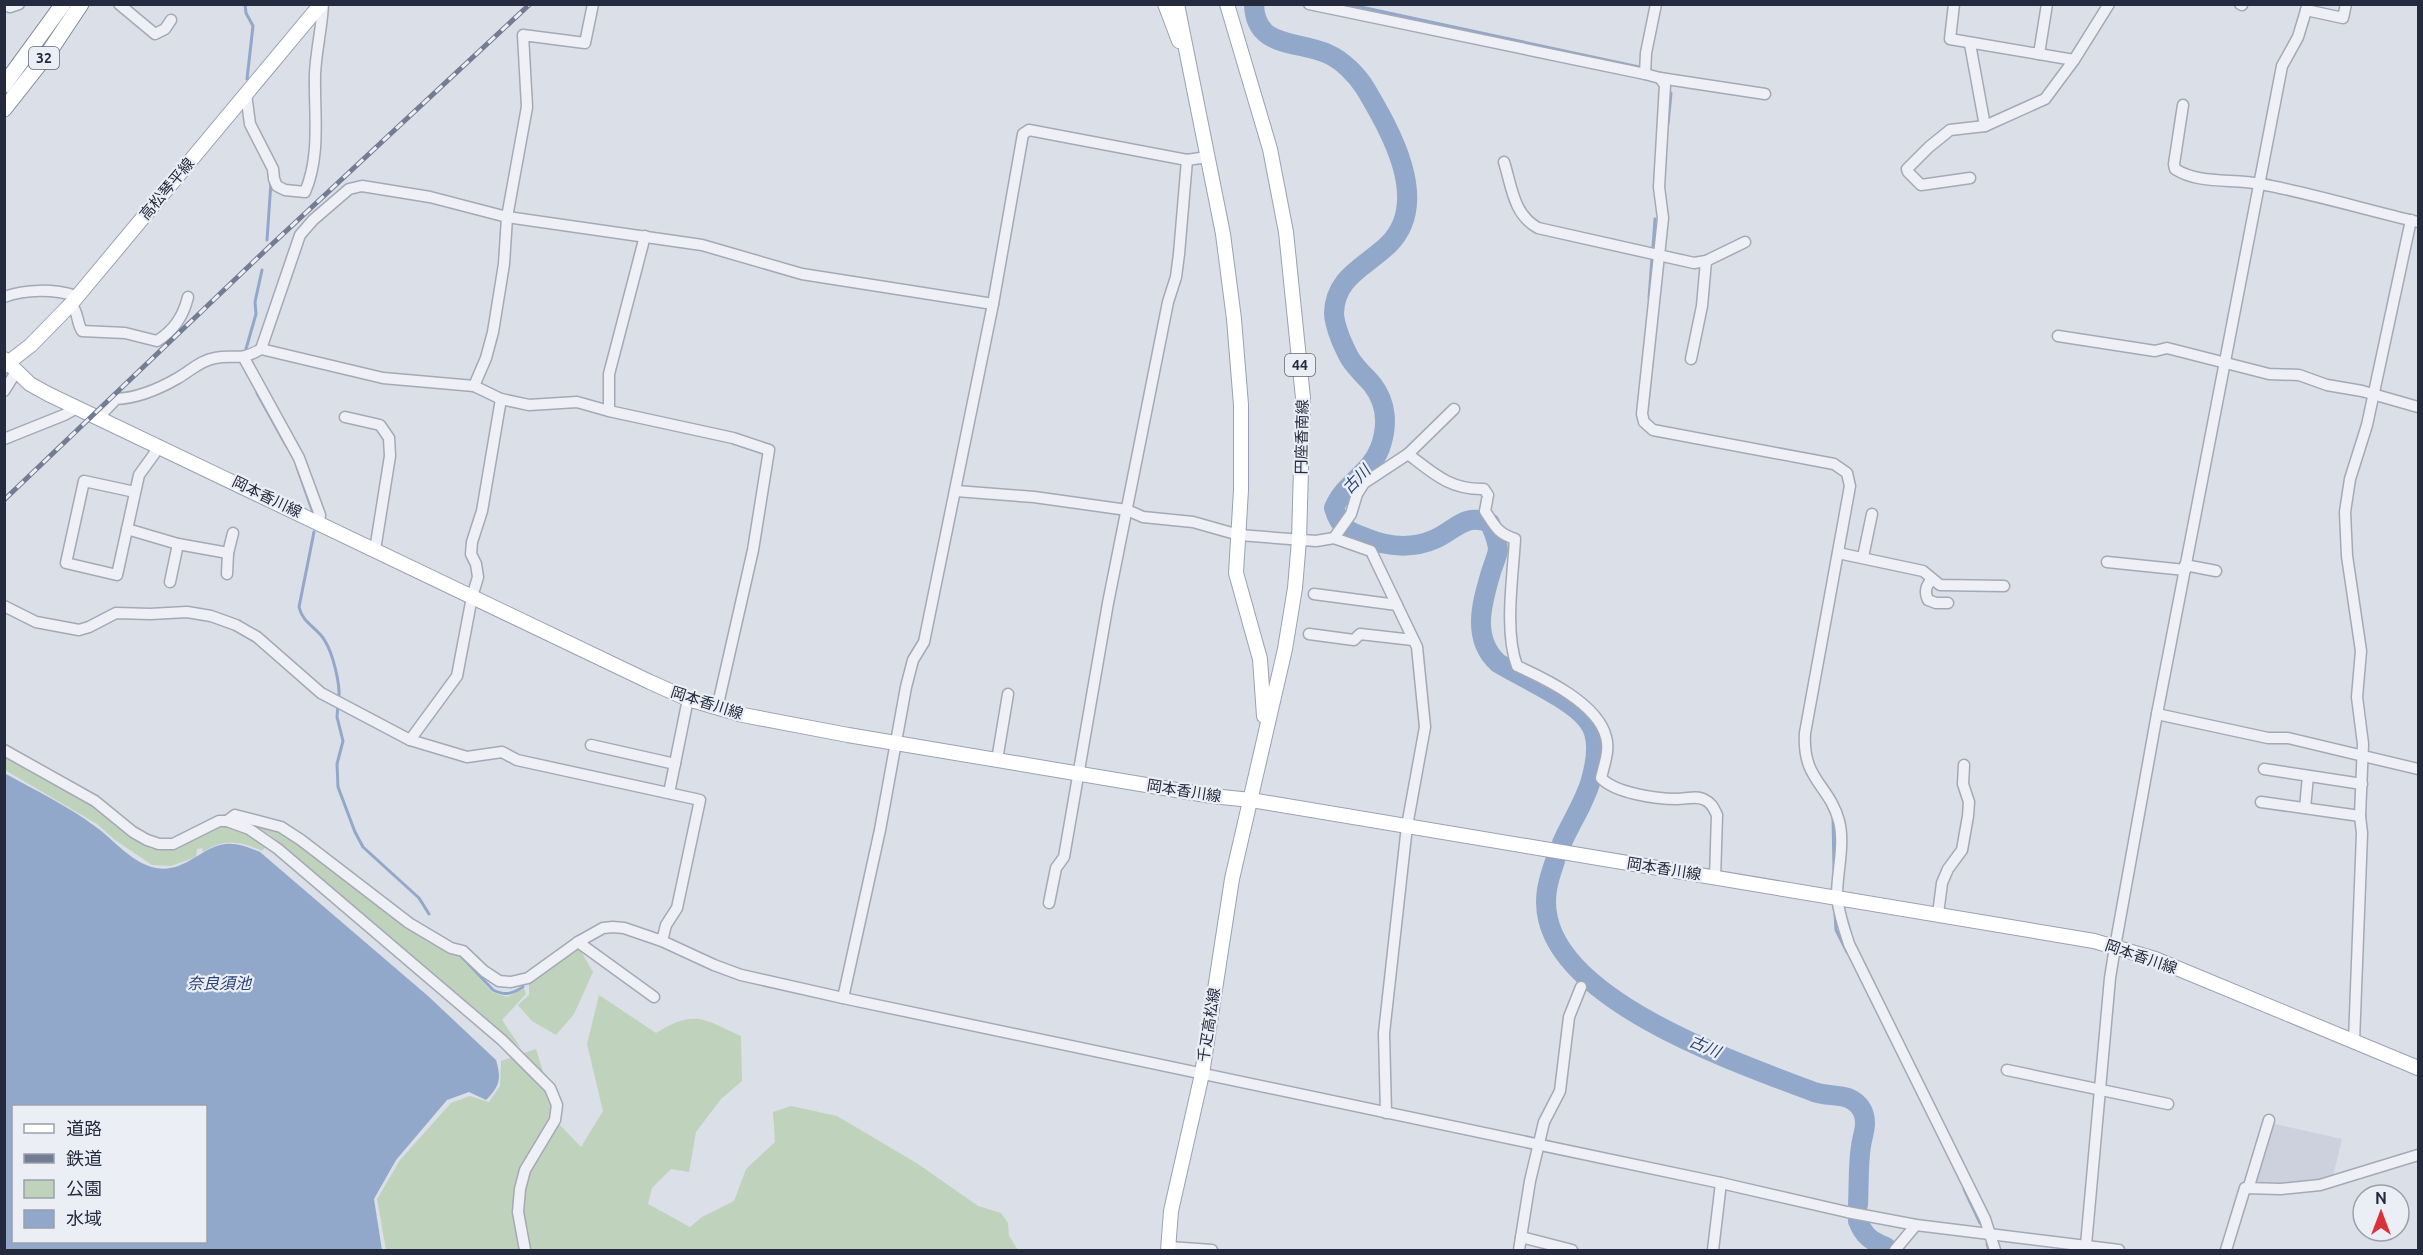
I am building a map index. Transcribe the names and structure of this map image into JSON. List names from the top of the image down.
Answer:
{
  "streets": {
    "highway": ["32"],
    "main road": [
      "高松琴平線",
      "44",
      "円座香南線",
      "岡本香川線",
      "千疋高松線"
    ]
  },
  "crossings": [
    ["高松琴平線", "岡本香川線"],
    ["44", "円座香南線"],
    ["円座香南線", "岡本香川線"],
    ["円座香南線", "千疋高松線"],
    ["岡本香川線", "千疋高松線"]
  ],
  "water": ["古川", "奈良須池"],
  "legend": [
    "道路",
    "鉄道",
    "公園",
    "水域"
  ],
  "north": "top"
}
